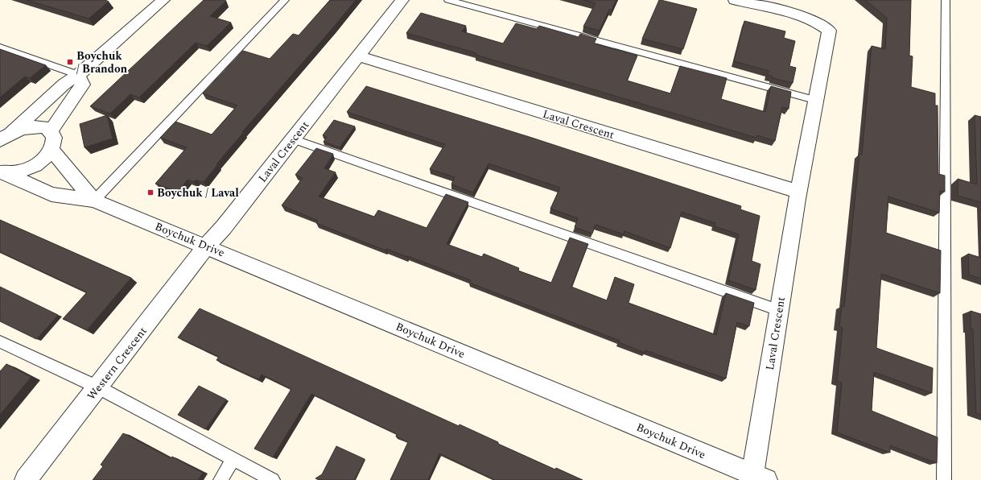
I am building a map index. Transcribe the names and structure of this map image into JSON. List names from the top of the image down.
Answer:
{
  "streets": {
    "street": ["Laval Crescent", "Boychuk Drive", "Western Crescent"]
  },
  "crossings": [
    ["Laval Crescent", "Boychuk Drive"],
    ["Laval Crescent", "Western Crescent"],
    ["Boychuk Drive", "Western Crescent"]
  ],
  "places": {
    "transit": ["Boychuk / Brandon", "Boychuk / Laval"]
  }
}
